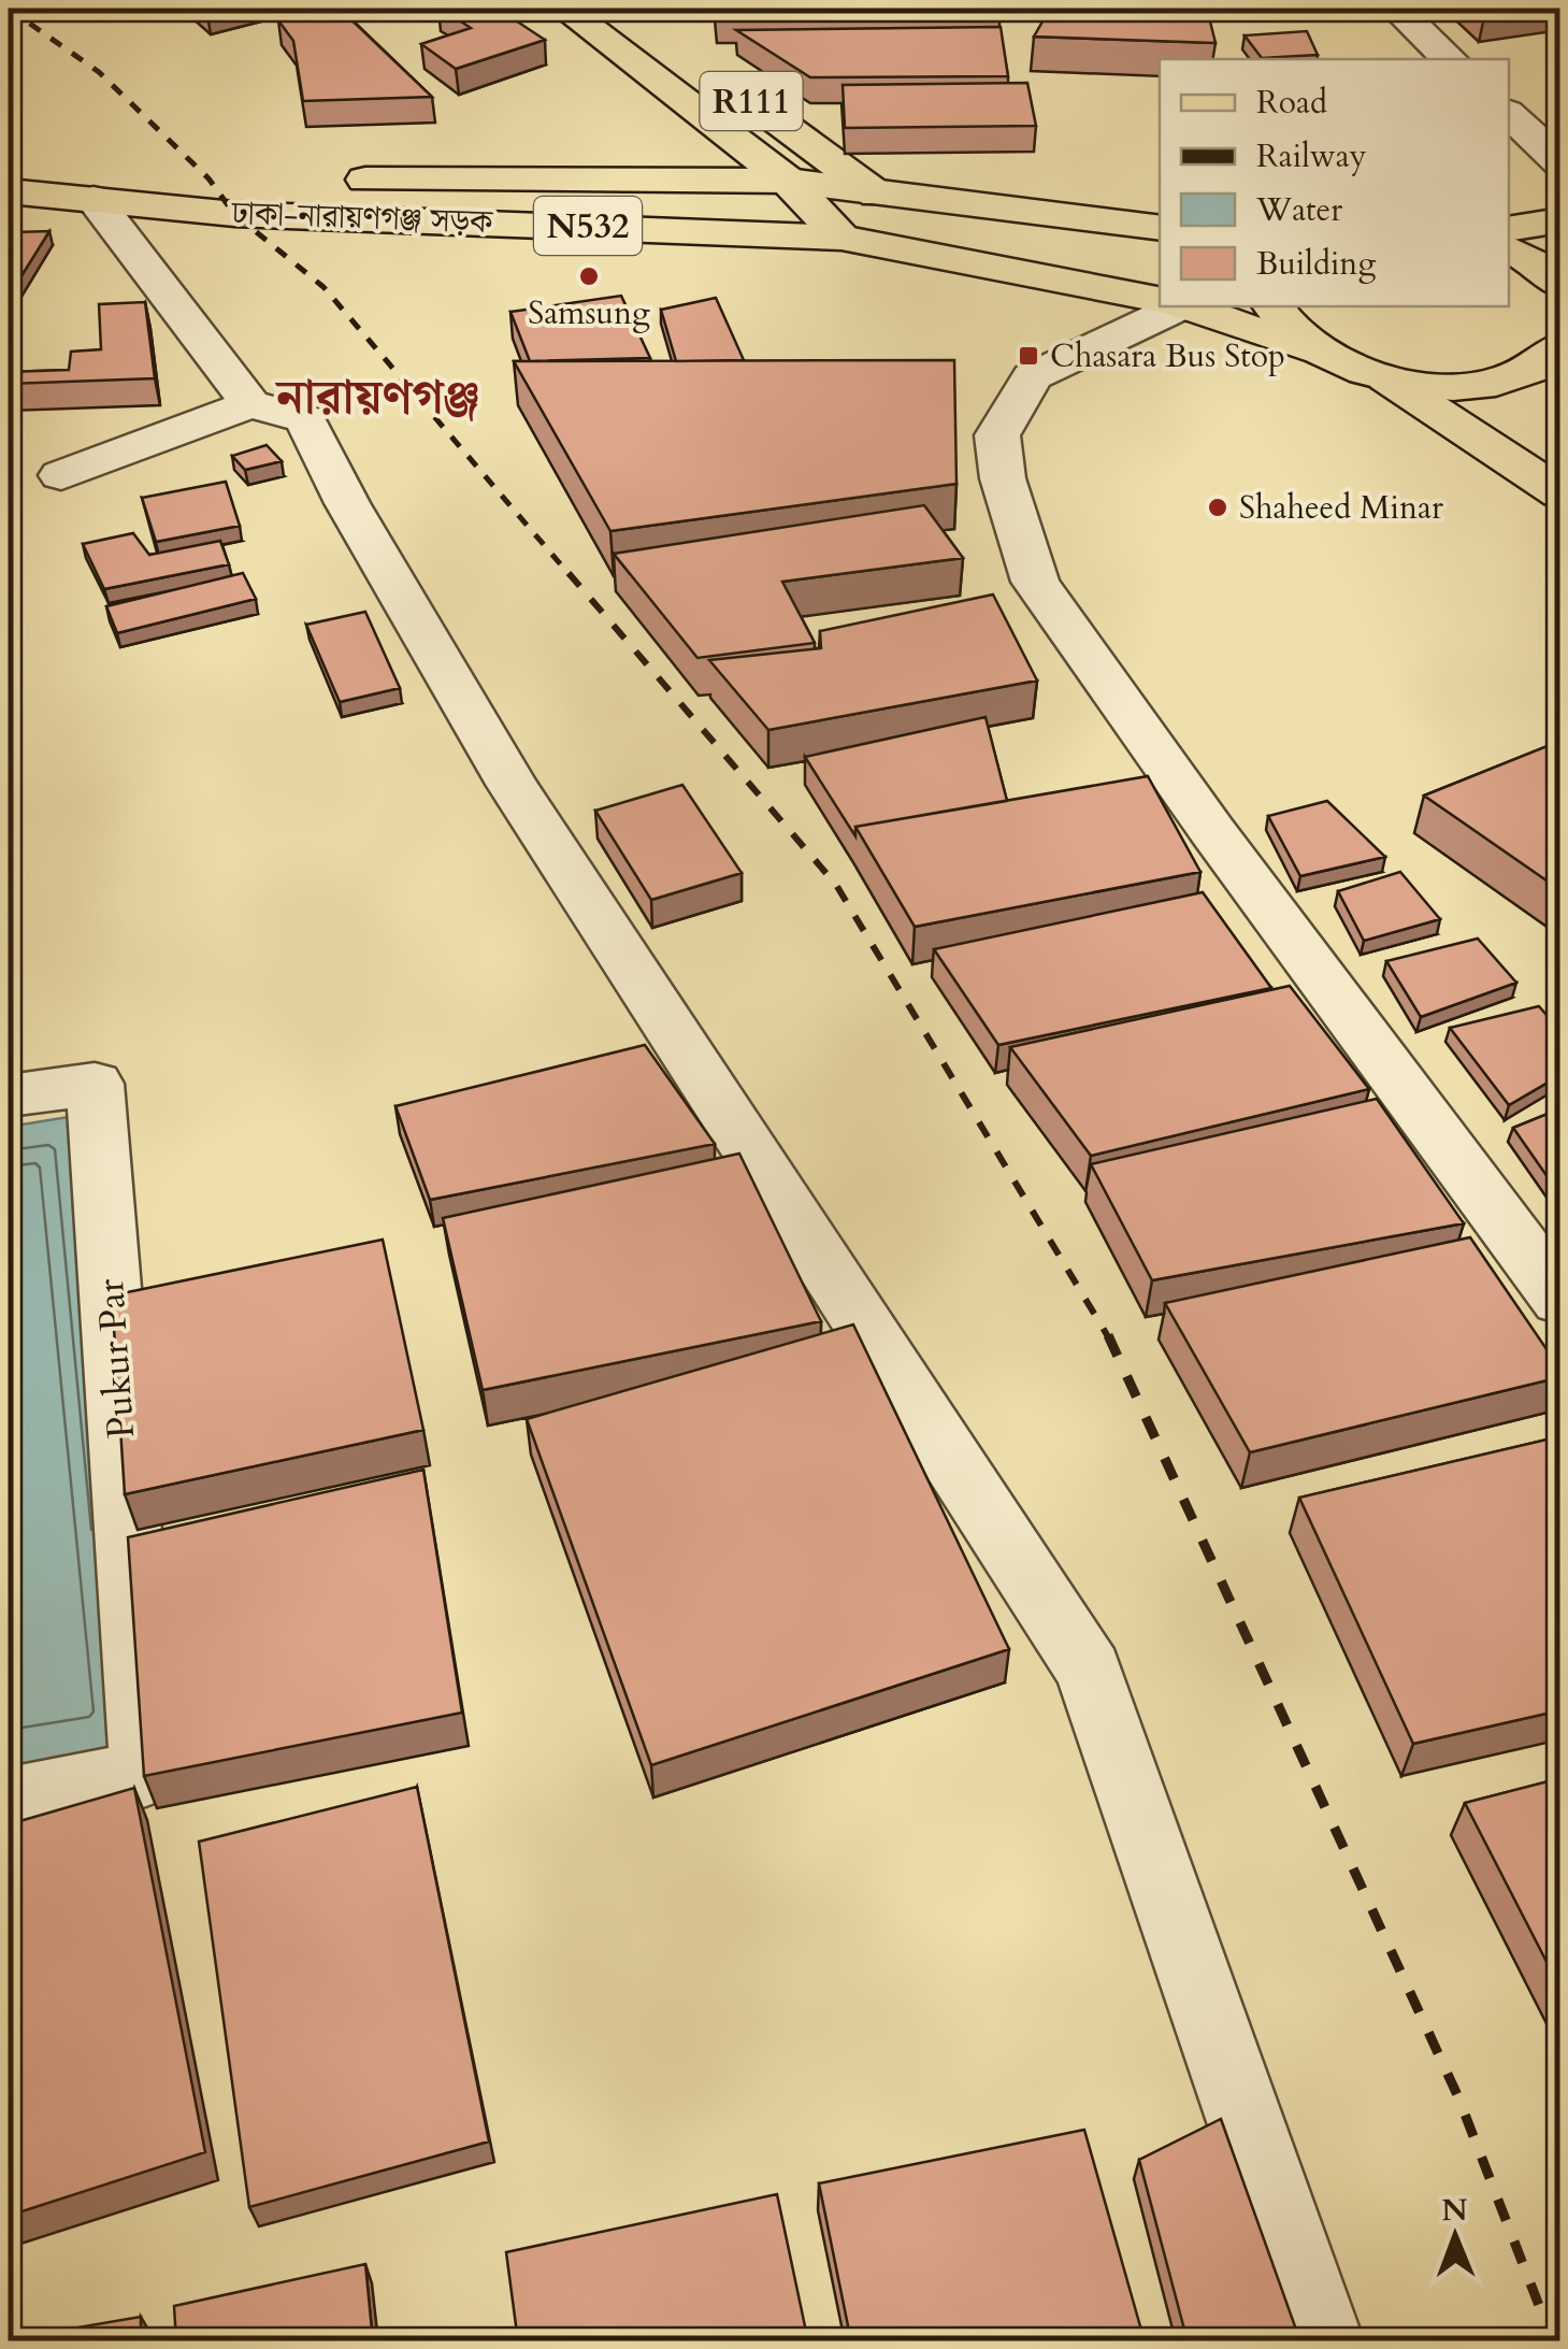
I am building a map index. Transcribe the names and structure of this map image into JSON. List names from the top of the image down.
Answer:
{
  "streets": {
    "main road": ["R111", "ঢাকা-নারায়ণগঞ্জ সড়ক", "N532"],
    "street": ["Pukur Par"]
  },
  "crossings": [
    ["R111", "ঢাকা-নারায়ণগঞ্জ সড়ক"]
  ],
  "districts": ["নারায়ণগঞ্জ"],
  "places": {
    "other": ["Samsung", "Shaheed Minar"],
    "transit": ["Chasara Bus Stop"]
  },
  "legend": [
    "Road",
    "Railway",
    "Water",
    "Building"
  ],
  "north": "top"
}
